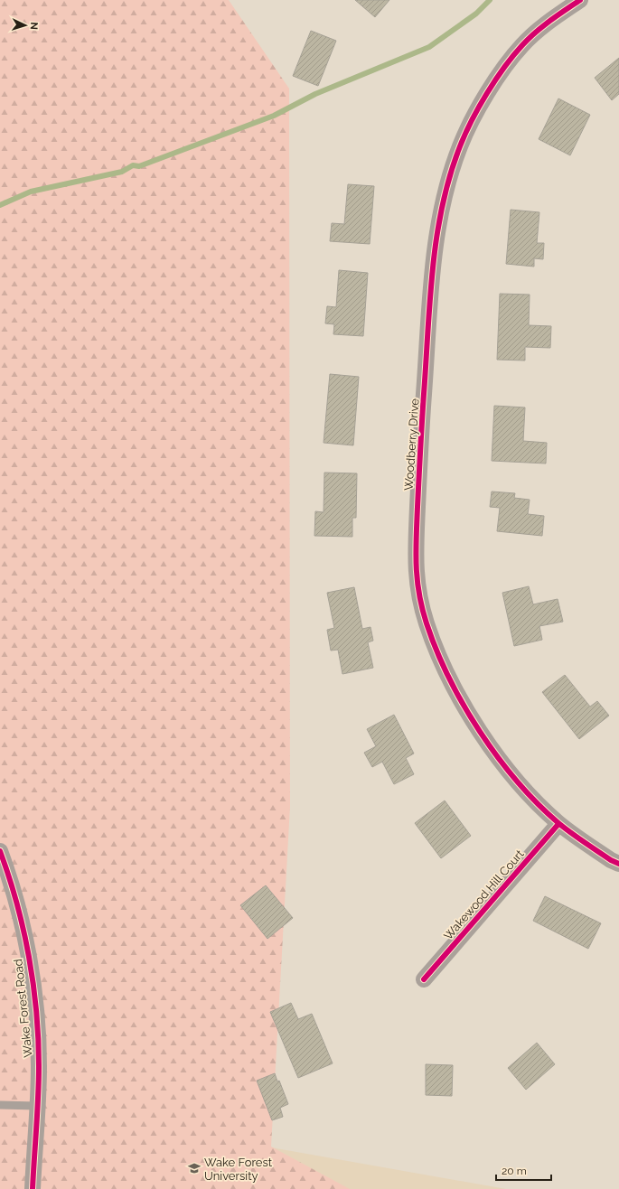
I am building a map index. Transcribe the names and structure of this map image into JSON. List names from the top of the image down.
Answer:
{
  "streets": {
    "street": ["Woodberry Drive", "Wakewood Hill Court", "Wake Forest Road"]
  },
  "crossings": [
    ["Woodberry Drive", "Wakewood Hill Court"]
  ],
  "places": {
    "school or university": ["Wake Forest University"]
  },
  "scale_bar": "20 m",
  "north": "right"
}
